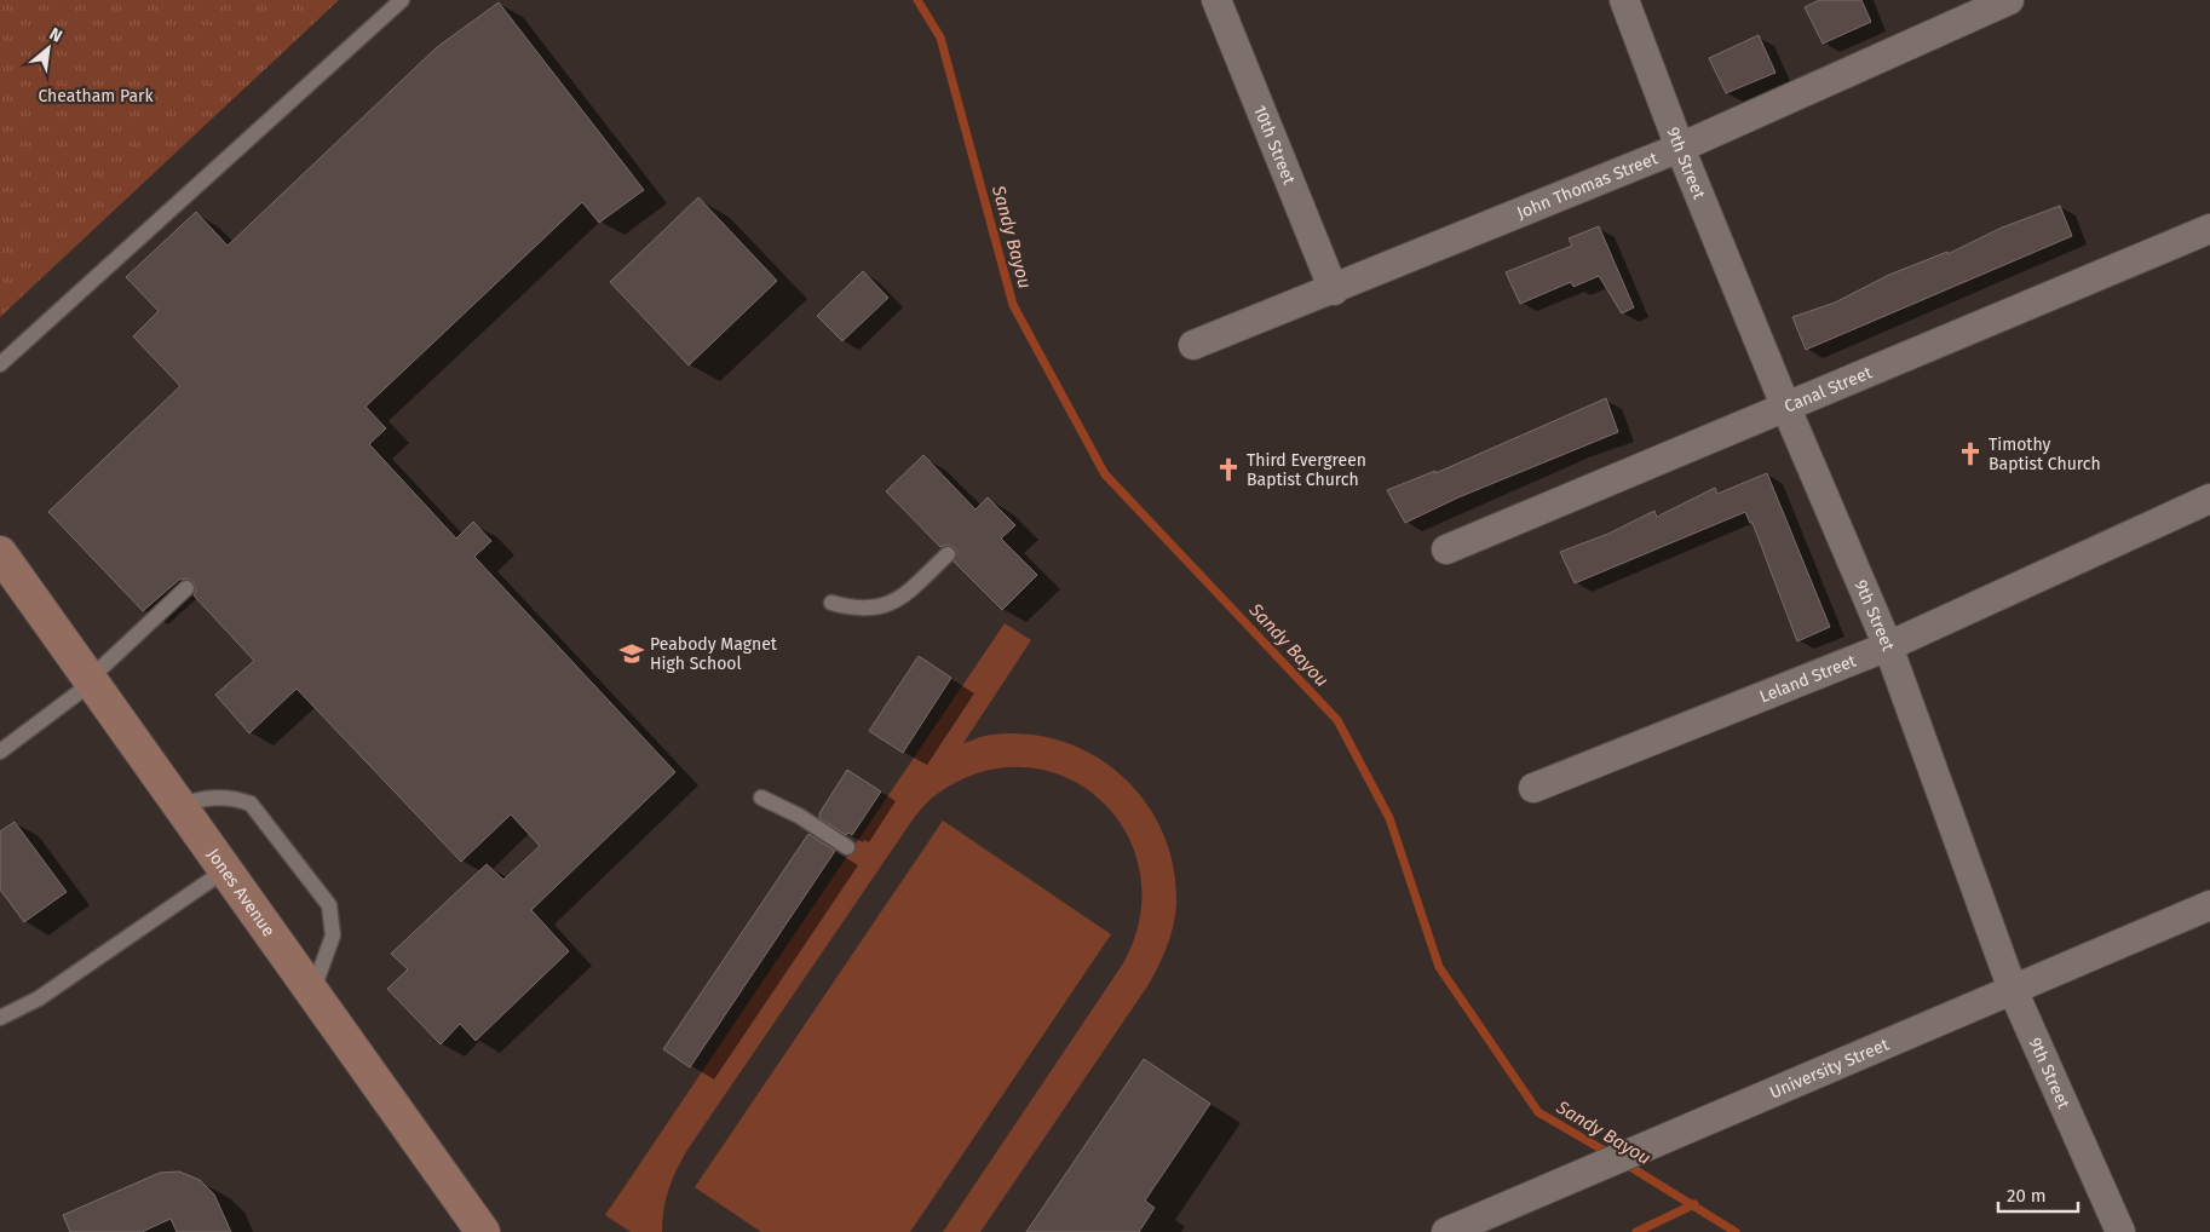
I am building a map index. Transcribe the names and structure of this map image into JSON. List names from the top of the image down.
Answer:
{
  "streets": {
    "street": [
      "10th Street",
      "9th Street",
      "John Thomas Street",
      "Canal Street",
      "Leland Street",
      "Jones Avenue",
      "University Street"
    ]
  },
  "crossings": [
    ["10th Street", "John Thomas Street"],
    ["9th Street", "John Thomas Street"],
    ["9th Street", "Canal Street"],
    ["9th Street", "Leland Street"],
    ["9th Street", "University Street"]
  ],
  "water": ["Sandy Bayou"],
  "parks": ["Cheatham Park"],
  "places": {
    "church": ["Timothy Baptist Church", "Third Evergreen Baptist Church"],
    "school or university": ["Peabody Magnet High School"]
  },
  "scale_bar": "20 m",
  "north": "top right"
}
